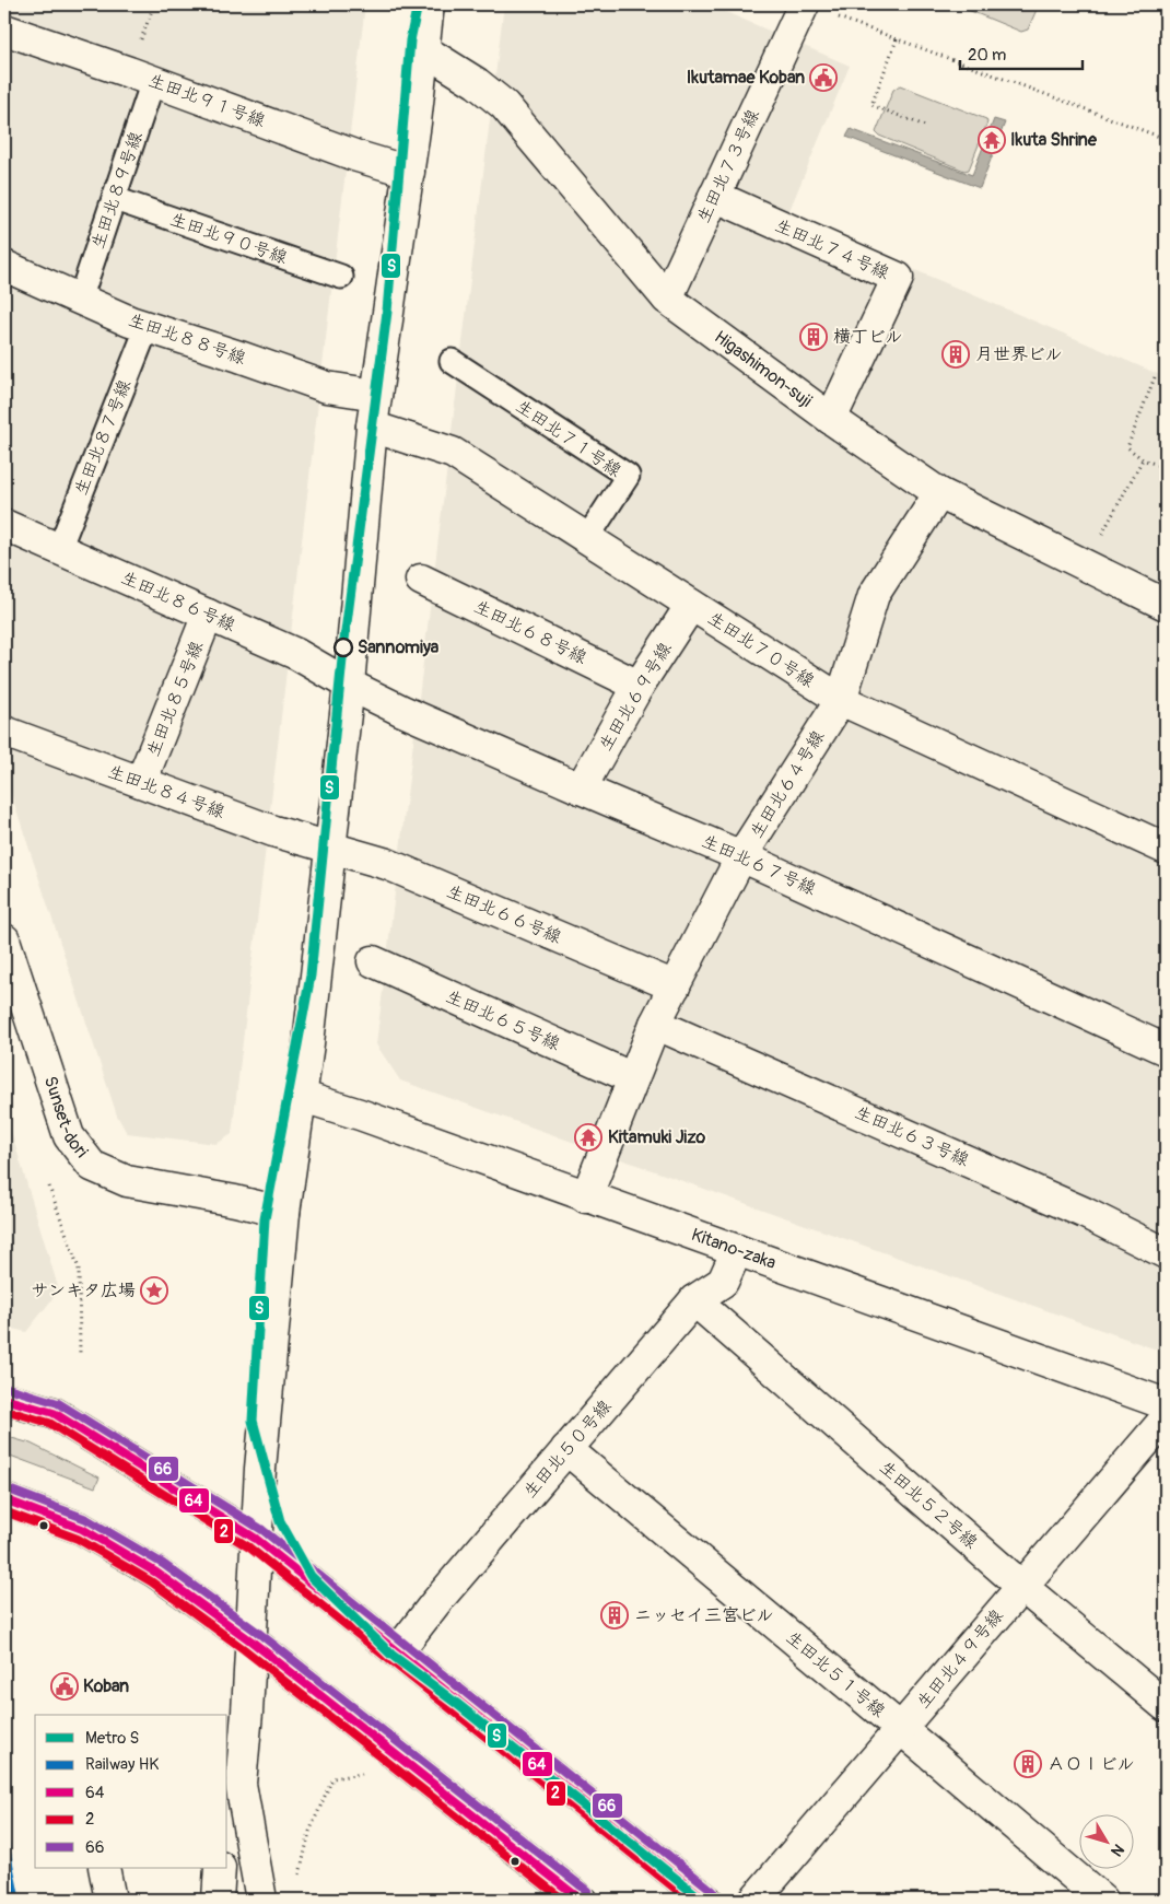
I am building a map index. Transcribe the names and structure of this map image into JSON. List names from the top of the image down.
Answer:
{
  "streets": {
    "street": [
      "生田北９１号線",
      "生田北７３号線",
      "生田北７４号線",
      "生田北８８号線",
      "Higashimon-suji",
      "生田北８６号線",
      "生田北６８号線",
      "生田北７０号線",
      "生田北６９号線",
      "生田北８５号線",
      "生田北６４号線",
      "生田北８４号線",
      "生田北６７号線",
      "生田北６６号線",
      "生田北６５号線",
      "Sunset-dori",
      "生田北６３号線",
      "Kitano-zaka",
      "生田北５０号線",
      "生田北５２号線",
      "生田北４９号線",
      "生田北５１号線"
    ],
    "lane": [
      "生田北８９号線",
      "生田北９０号線",
      "生田北８７号線",
      "生田北７１号線"
    ]
  },
  "crossings": [
    ["生田北９１号線", "生田北８９号線"],
    ["生田北７３号線", "生田北７４号線"],
    ["生田北７３号線", "Higashimon-suji"],
    ["生田北８９号線", "生田北９０号線"],
    ["生田北８９号線", "生田北８８号線"],
    ["生田北７４号線", "Higashimon-suji"],
    ["生田北８８号線", "生田北８７号線"],
    ["Higashimon-suji", "生田北６４号線"],
    ["生田北８７号線", "生田北８６号線"],
    ["生田北７１号線", "生田北７０号線"],
    ["生田北８６号線", "生田北８５号線"],
    ["生田北８６号線", "生田北６７号線"],
    ["生田北６８号線", "生田北６９号線"],
    ["生田北７０号線", "生田北６９号線"],
    ["生田北７０号線", "生田北６４号線"],
    ["生田北６９号線", "生田北６７号線"],
    ["生田北８５号線", "生田北８４号線"],
    ["生田北６４号線", "生田北６７号線"],
    ["生田北６４号線", "生田北６６号線"],
    ["生田北６４号線", "生田北６５号線"],
    ["生田北６４号線", "生田北６３号線"],
    ["生田北６４号線", "Kitano-zaka"],
    ["生田北８４号線", "生田北６６号線"],
    ["Kitano-zaka", "生田北５０号線"],
    ["生田北５０号線", "生田北５２号線"],
    ["生田北５０号線", "生田北５１号線"],
    ["生田北５２号線", "生田北４９号線"],
    ["生田北４９号線", "生田北５１号線"]
  ],
  "places": {
    "public building": ["Ikutamae Koban", "Koban"],
    "temple": ["Ikuta Shrine", "Kitamuki Jizo"],
    "building": [
      "横丁ビル",
      "月世界ビル",
      "ニッセイ三宮ビル",
      "ＡＯＩビル"
    ],
    "other": ["Sannomiya"],
    "place": ["サンキタ広場"]
  },
  "lines": [
    "metro line S",
    "transit line 66",
    "transit line 64",
    "transit line 2",
    "rail line HK"
  ],
  "legend": [
    "Metro S",
    "Railway HK",
    "64",
    "2",
    "66"
  ],
  "scale_bar": "20 m",
  "north": "bottom right"
}
